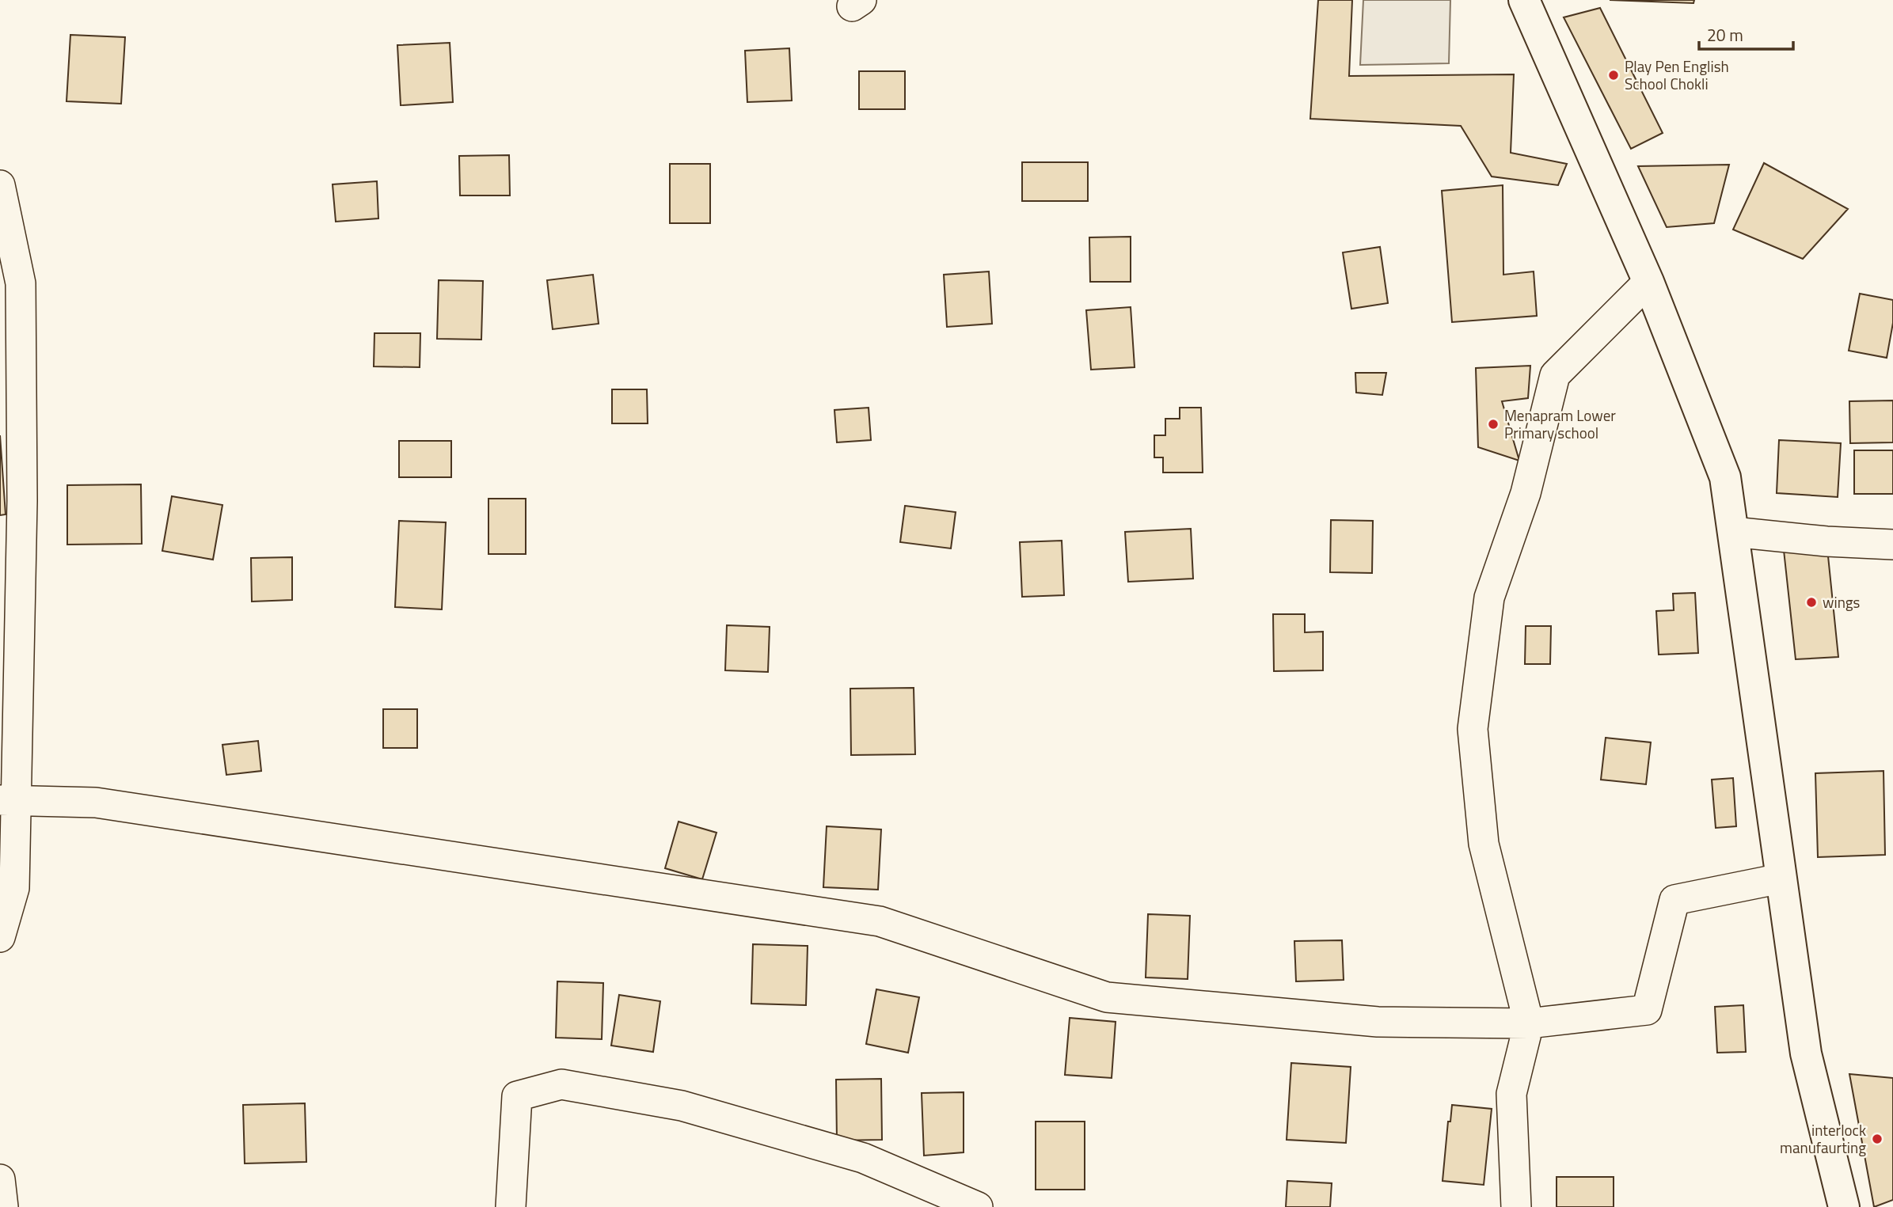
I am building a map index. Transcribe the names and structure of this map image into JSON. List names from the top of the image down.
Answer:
{
  "places": [
    "Play Pen English School Chokli",
    "Menapram Lower Primary school",
    "wings",
    "interlock manufaurting"
  ],
  "scale_bar": "20 m"
}
